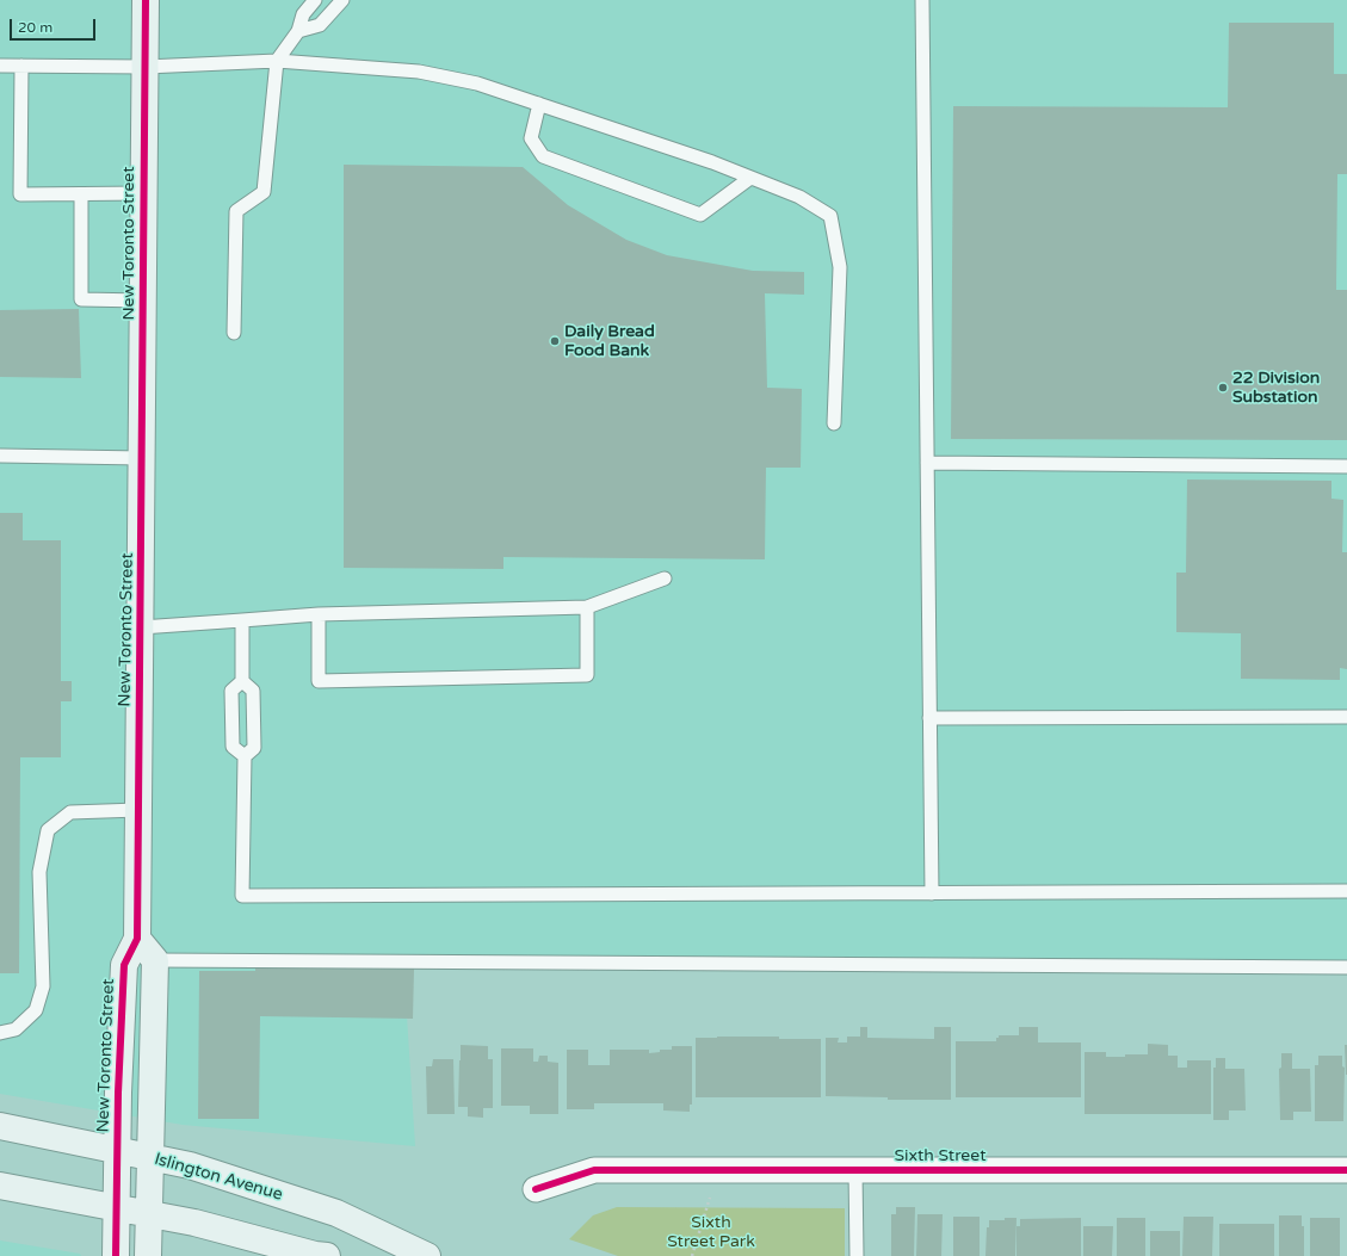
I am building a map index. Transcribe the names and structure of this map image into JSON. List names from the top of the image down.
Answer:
{
  "streets": {
    "street": ["New Toronto Street", "Sixth Street", "Islington Avenue"]
  },
  "crossings": [
    ["New Toronto Street", "Islington Avenue"]
  ],
  "parks": ["Sixth Street Park"],
  "places": ["Daily Bread Food Bank", "22 Division Substation"],
  "scale_bar": "20 m"
}
